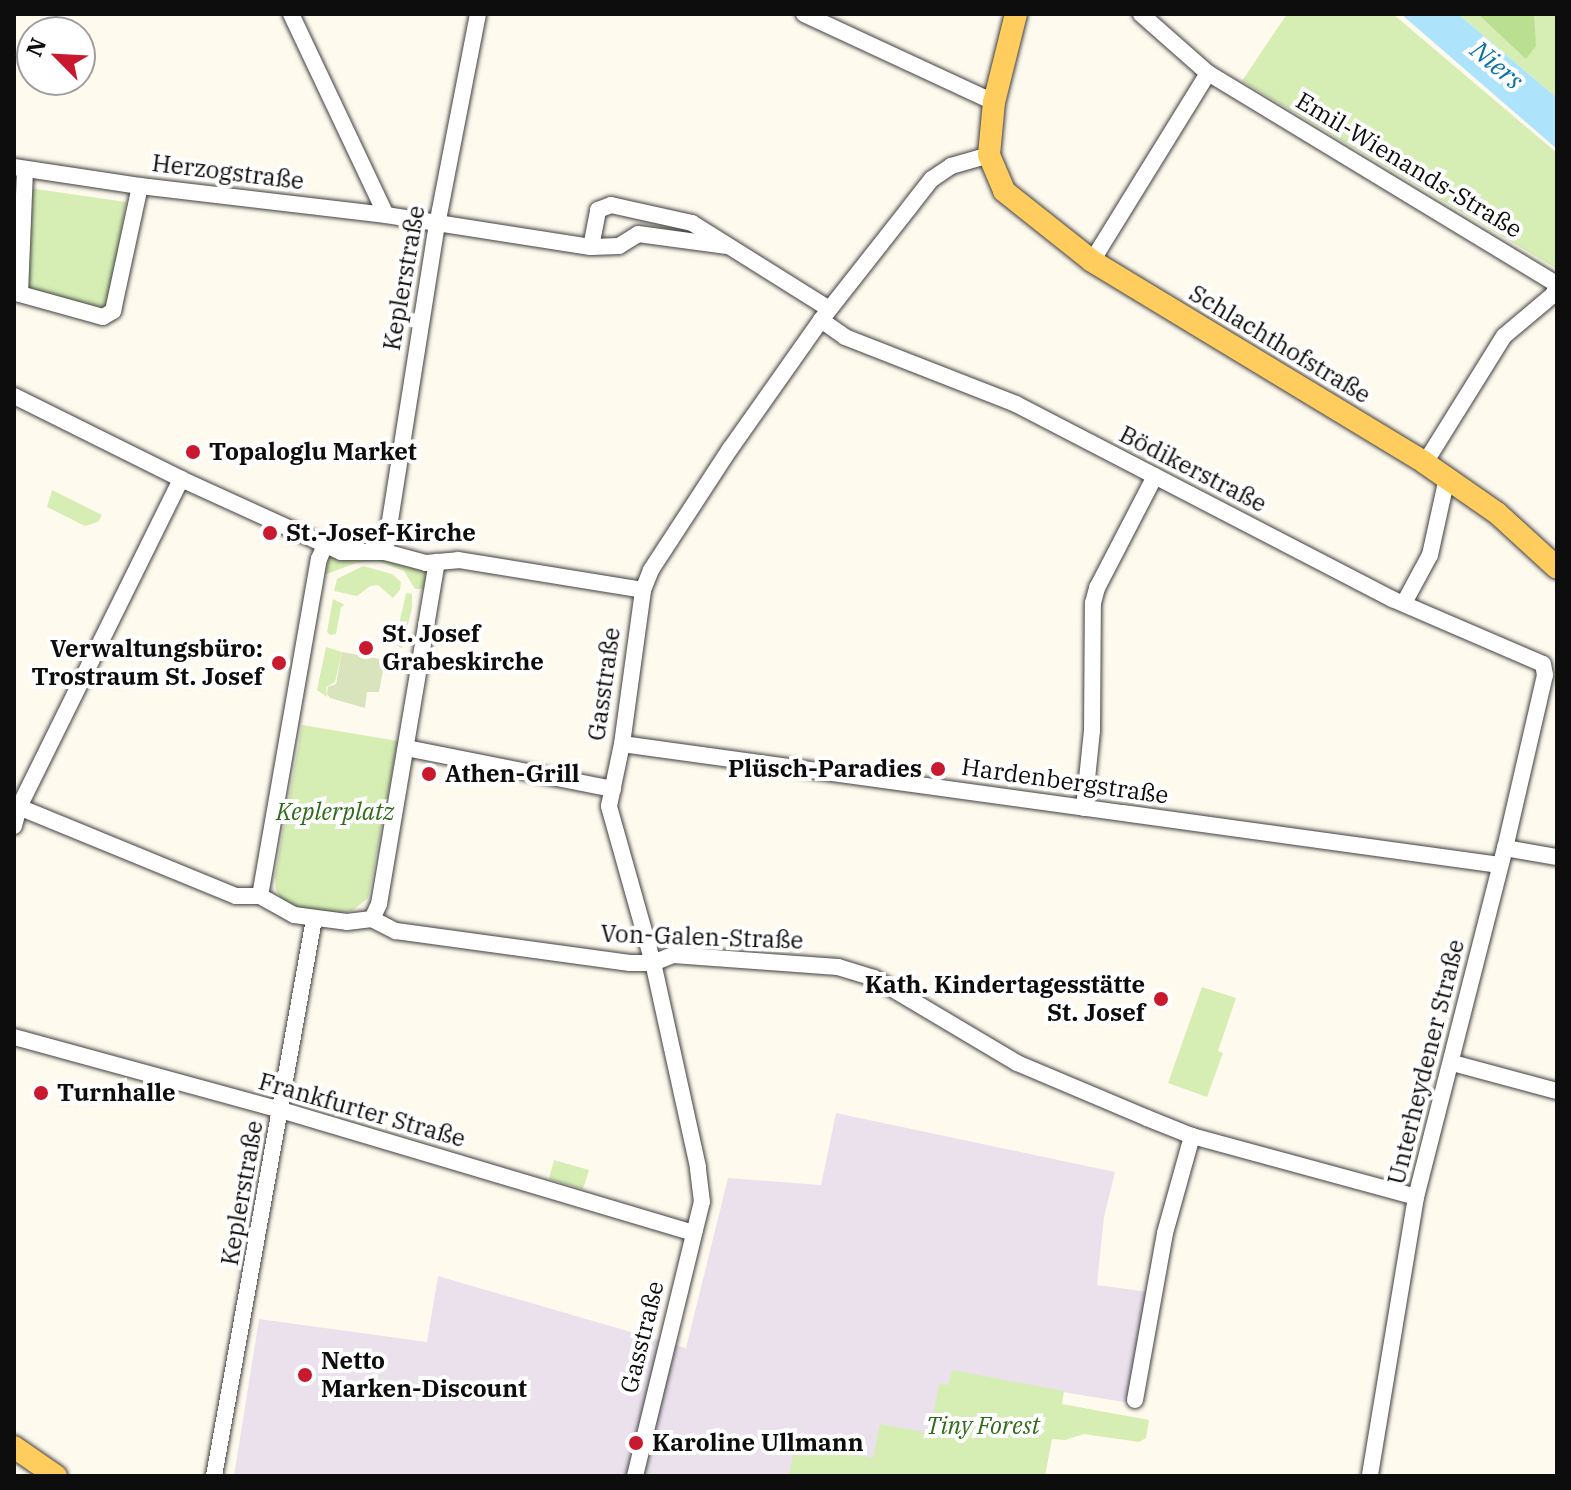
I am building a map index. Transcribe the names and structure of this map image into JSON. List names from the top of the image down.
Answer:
{
  "streets": {
    "main road": ["Schlachthofstraße"],
    "street": [
      "Emil-Wienands-Straße",
      "Herzogstraße",
      "Keplerstraße",
      "Bödikerstraße",
      "Gasstraße",
      "Hardenbergstraße",
      "Von-Galen-Straße",
      "Unterheydener Straße",
      "Frankfurter Straße"
    ]
  },
  "crossings": [
    ["Emil-Wienands-Straße", "Schlachthofstraße"],
    ["Herzogstraße", "Keplerstraße"],
    ["Herzogstraße", "Bödikerstraße"],
    ["Keplerstraße", "Von-Galen-Straße"],
    ["Keplerstraße", "Frankfurter Straße"],
    ["Schlachthofstraße", "Gasstraße"],
    ["Bödikerstraße", "Gasstraße"],
    ["Bödikerstraße", "Unterheydener Straße"],
    ["Gasstraße", "Hardenbergstraße"],
    ["Gasstraße", "Von-Galen-Straße"],
    ["Gasstraße", "Frankfurter Straße"],
    ["Hardenbergstraße", "Unterheydener Straße"],
    ["Von-Galen-Straße", "Unterheydener Straße"]
  ],
  "water": ["Niers"],
  "parks": ["Keplerplatz", "Tiny Forest"],
  "places": [
    "Topaloglu Market",
    "St.-Josef-Kirche",
    "St. Josef Grabeskirche",
    "Verwaltungsbüro: Trostraum St. Josef",
    "Plüsch-Paradies",
    "Athen-Grill",
    "Kath. Kindertagesstätte St. Josef",
    "Turnhalle",
    "Netto Marken-Discount",
    "Karoline Ullmann"
  ],
  "north": "top left"
}
